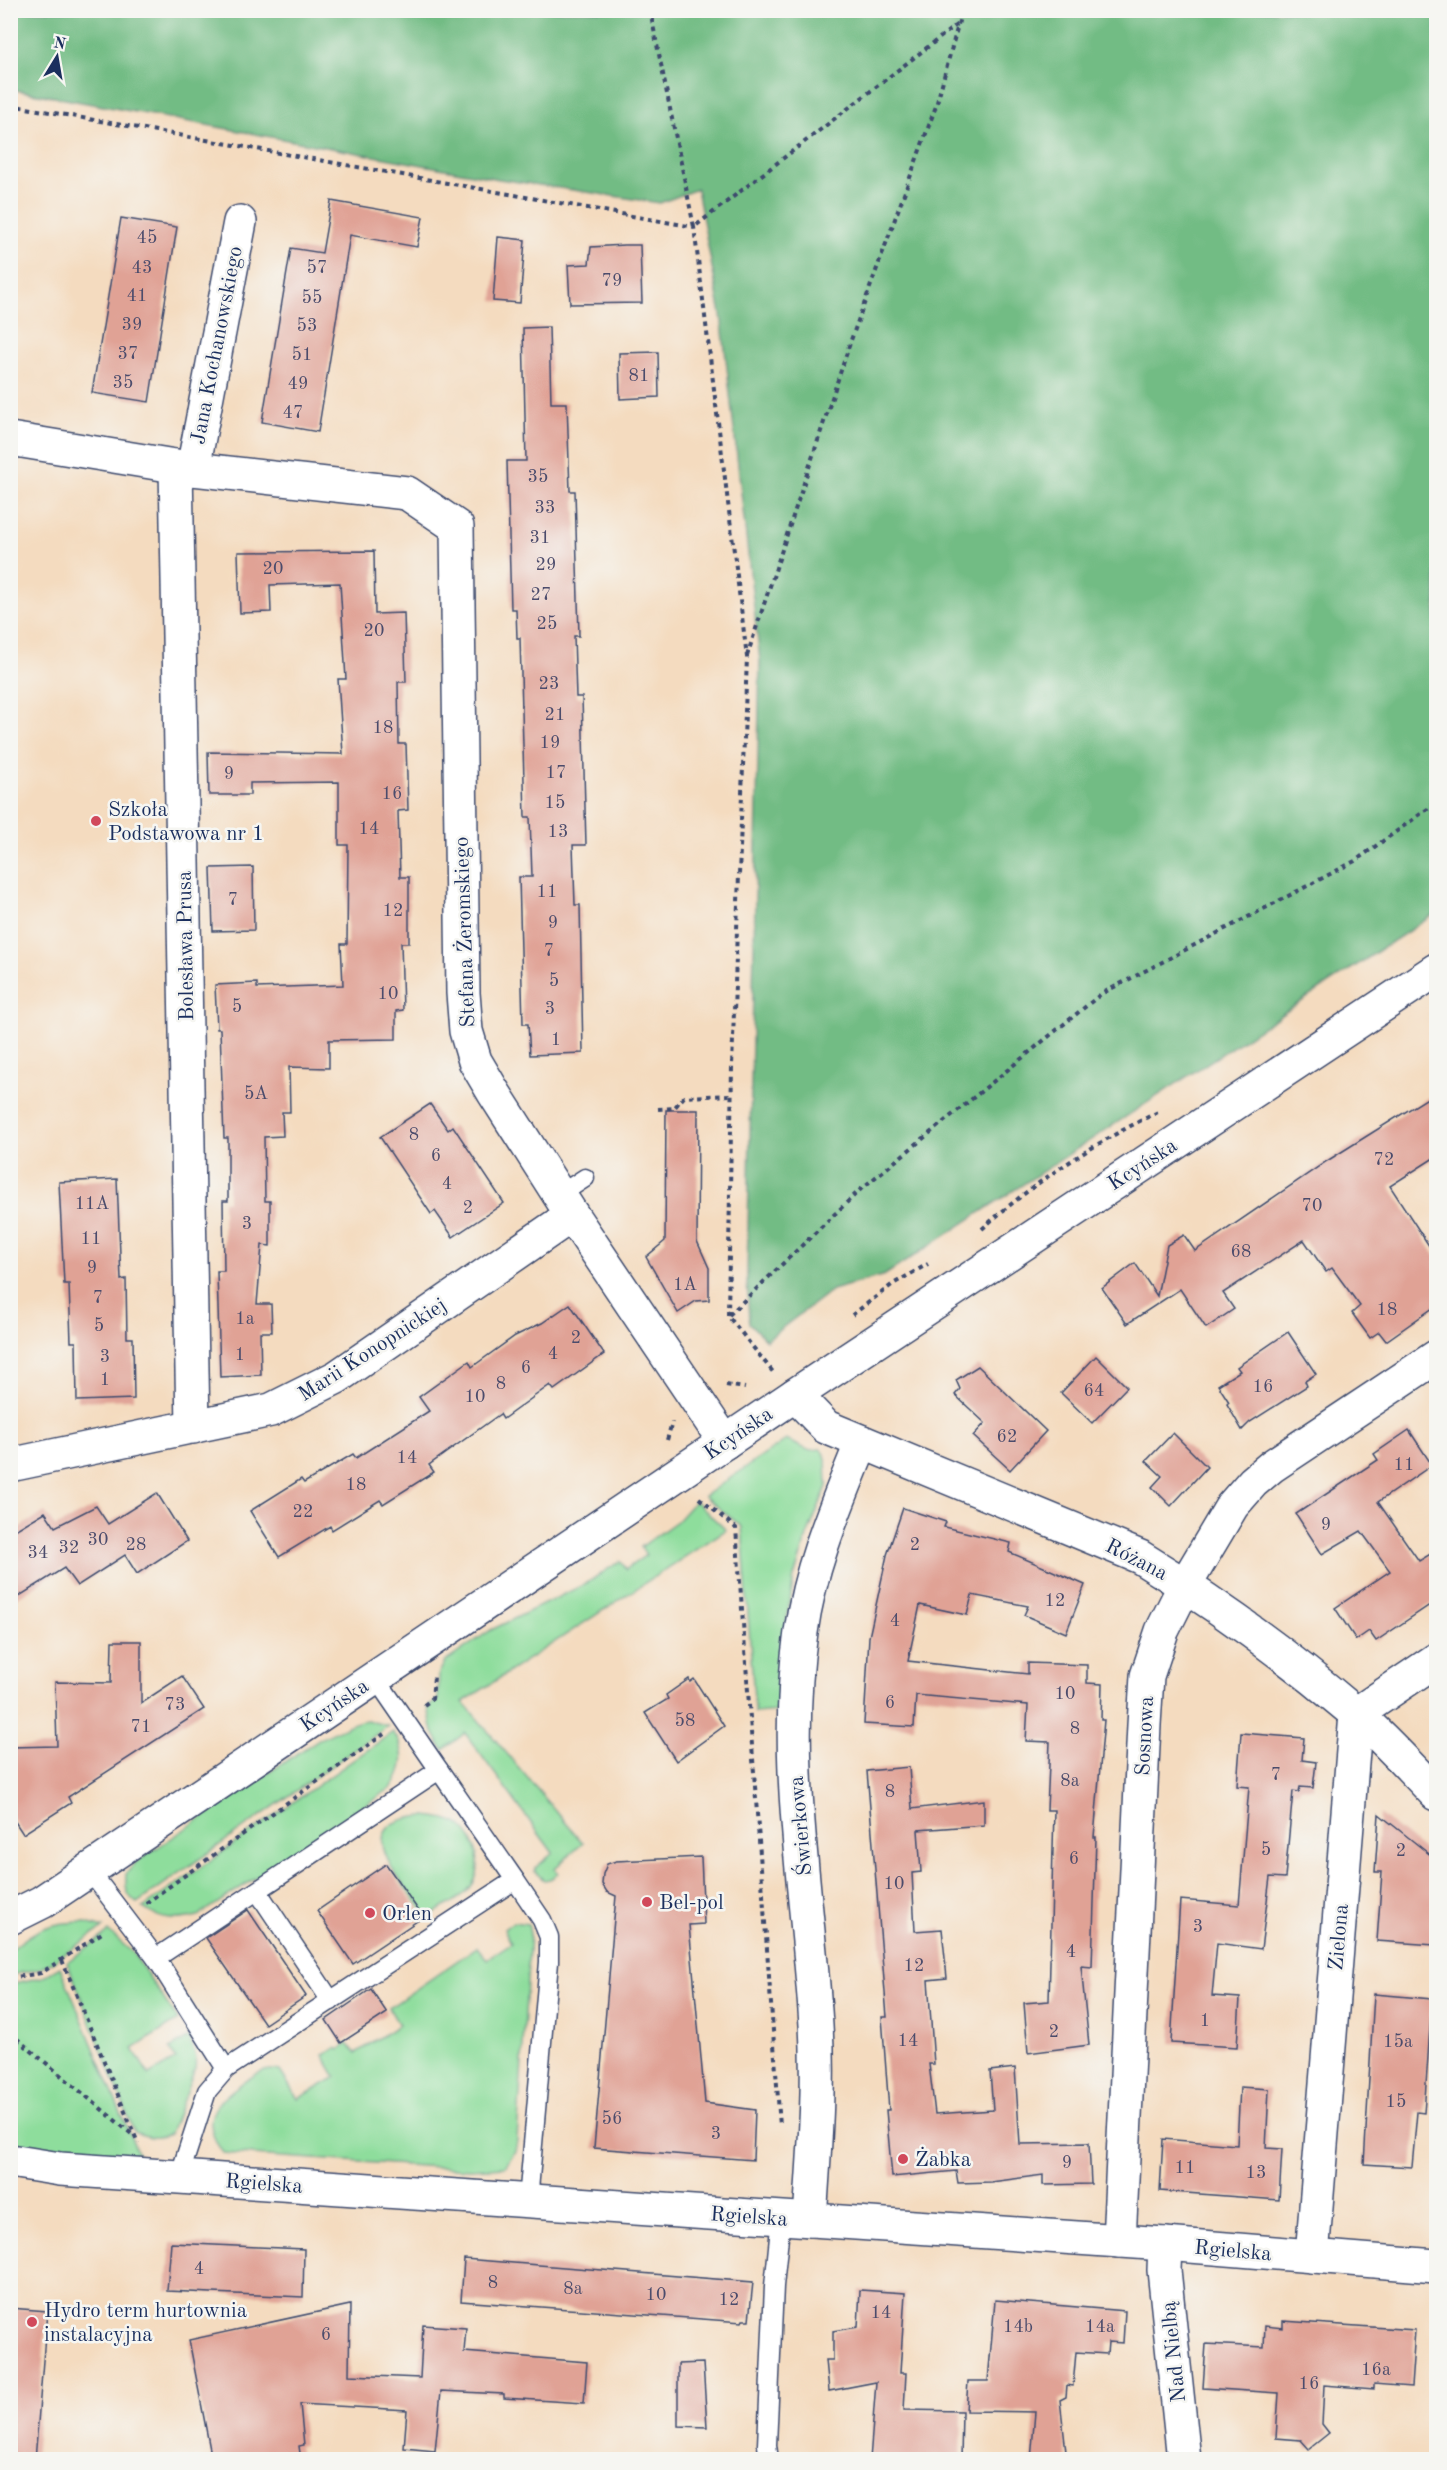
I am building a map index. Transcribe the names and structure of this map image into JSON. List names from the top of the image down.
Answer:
{
  "streets": {
    "street": [
      "Jana Kochanowskiego",
      "Stefana Żeromskiego",
      "Bolesława Prusa",
      "Kcyńska",
      "Marii Konopnickiej",
      "Różana",
      "Sosnowa",
      "Świerkowa",
      "Zielona",
      "Rgielska",
      "Nad Nielbą"
    ]
  },
  "crossings": [
    ["Jana Kochanowskiego", "Stefana Żeromskiego"],
    ["Jana Kochanowskiego", "Bolesława Prusa"],
    ["Stefana Żeromskiego", "Kcyńska"],
    ["Stefana Żeromskiego", "Marii Konopnickiej"],
    ["Bolesława Prusa", "Marii Konopnickiej"],
    ["Kcyńska", "Różana"],
    ["Różana", "Sosnowa"],
    ["Różana", "Świerkowa"],
    ["Różana", "Zielona"],
    ["Sosnowa", "Rgielska"],
    ["Świerkowa", "Rgielska"],
    ["Zielona", "Rgielska"],
    ["Rgielska", "Nad Nielbą"]
  ],
  "places": [
    "Szkoła Podstawowa nr 1",
    "Bel-pol",
    "Orlen",
    "Żabka",
    "Hydro term hurtownia instalacyjna"
  ],
  "house_numbers": [
    "45",
    "43",
    "57",
    "79",
    "41",
    "55",
    "39",
    "53",
    "37",
    "51",
    "81",
    "35",
    "49",
    "47",
    "35",
    "33",
    "31",
    "29",
    "20",
    "27",
    "25",
    "20",
    "23",
    "21",
    "18",
    "19",
    "17",
    "9",
    "16",
    "15",
    "14",
    "13",
    "11",
    "7",
    "12",
    "9",
    "7",
    "5",
    "10",
    "5",
    "3",
    "1",
    "5A",
    "8",
    "6",
    "72",
    "4",
    "11A",
    "70",
    "2",
    "3",
    "11",
    "68",
    "9",
    "1A",
    "7",
    "18",
    "1a",
    "5",
    "2",
    "4",
    "1",
    "3",
    "6",
    "1",
    "8",
    "16",
    "64",
    "10",
    "62",
    "14",
    "11",
    "18",
    "22",
    "9",
    "30",
    "28",
    "2",
    "32",
    "34",
    "12",
    "4",
    "10",
    "6",
    "73",
    "58",
    "71",
    "8",
    "7",
    "8a",
    "8",
    "5",
    "2",
    "6",
    "10",
    "3",
    "4",
    "12",
    "1",
    "2",
    "14",
    "15a",
    "15",
    "56",
    "3",
    "9",
    "11",
    "13",
    "4",
    "8",
    "8a",
    "10",
    "12",
    "14",
    "14b",
    "14a",
    "6",
    "16a",
    "16"
  ],
  "north": "top"
}
